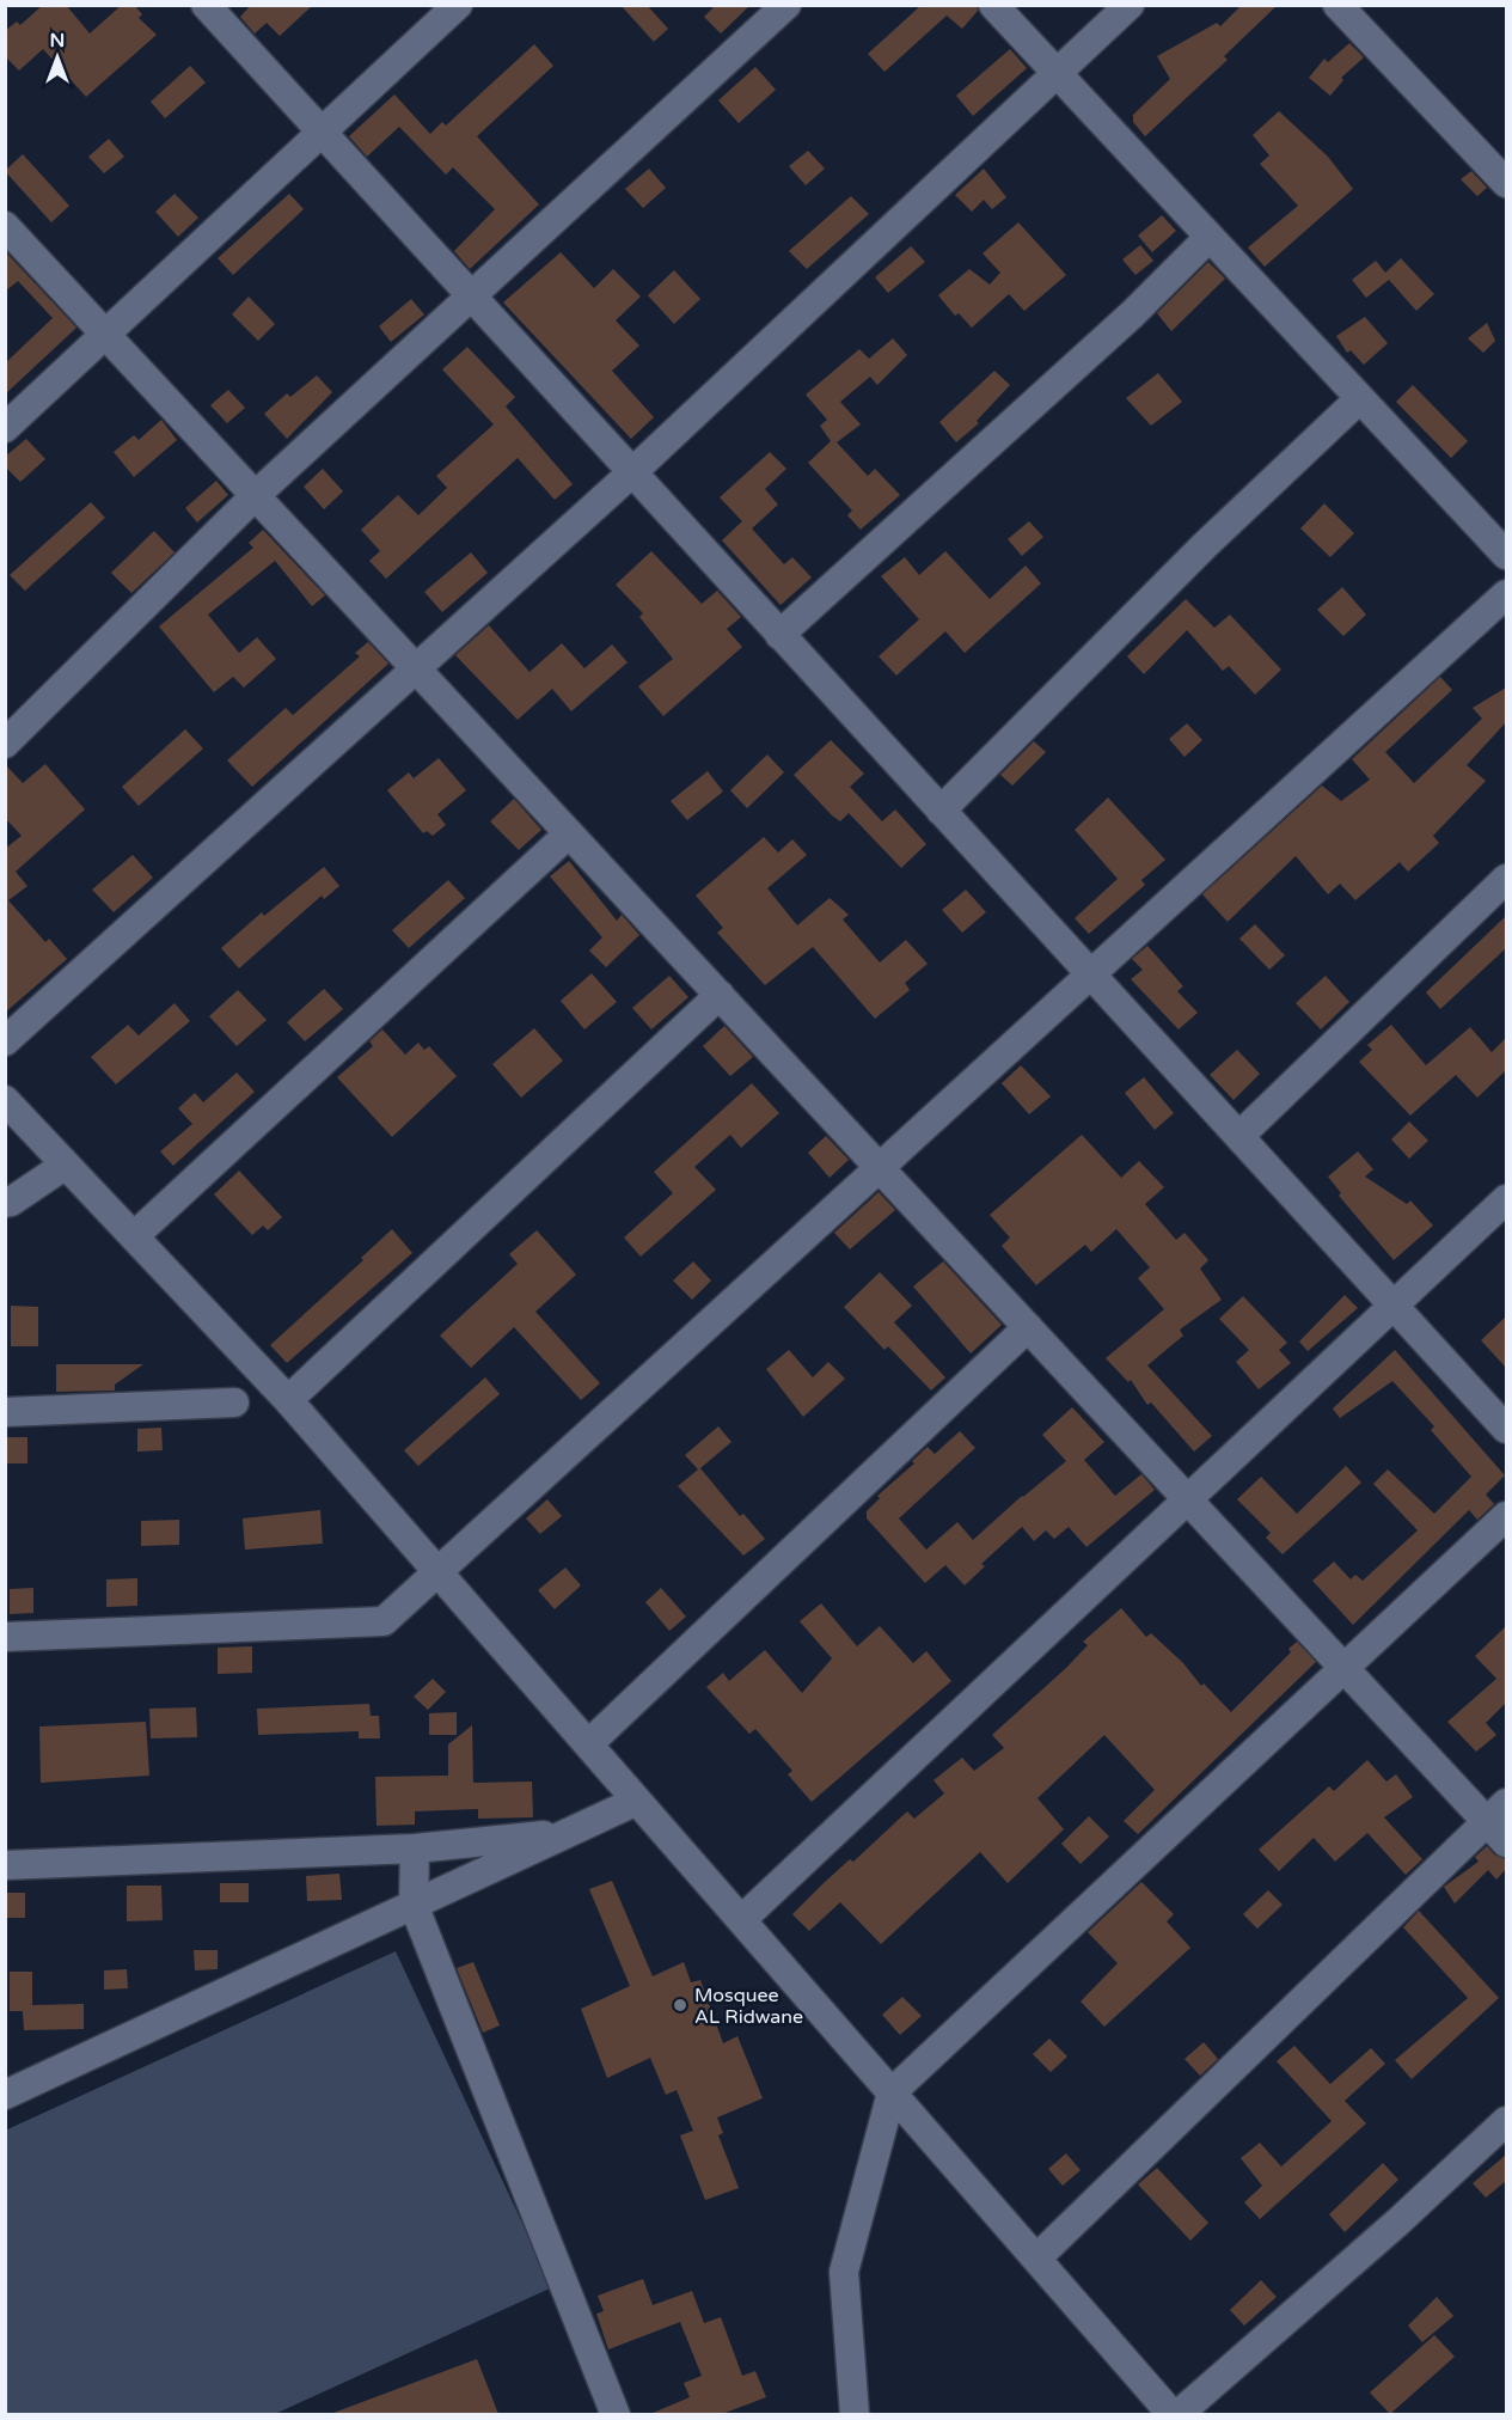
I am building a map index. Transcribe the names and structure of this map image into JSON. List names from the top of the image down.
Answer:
{
  "places": ["Mosquee AL Ridwane"],
  "north": "top"
}
